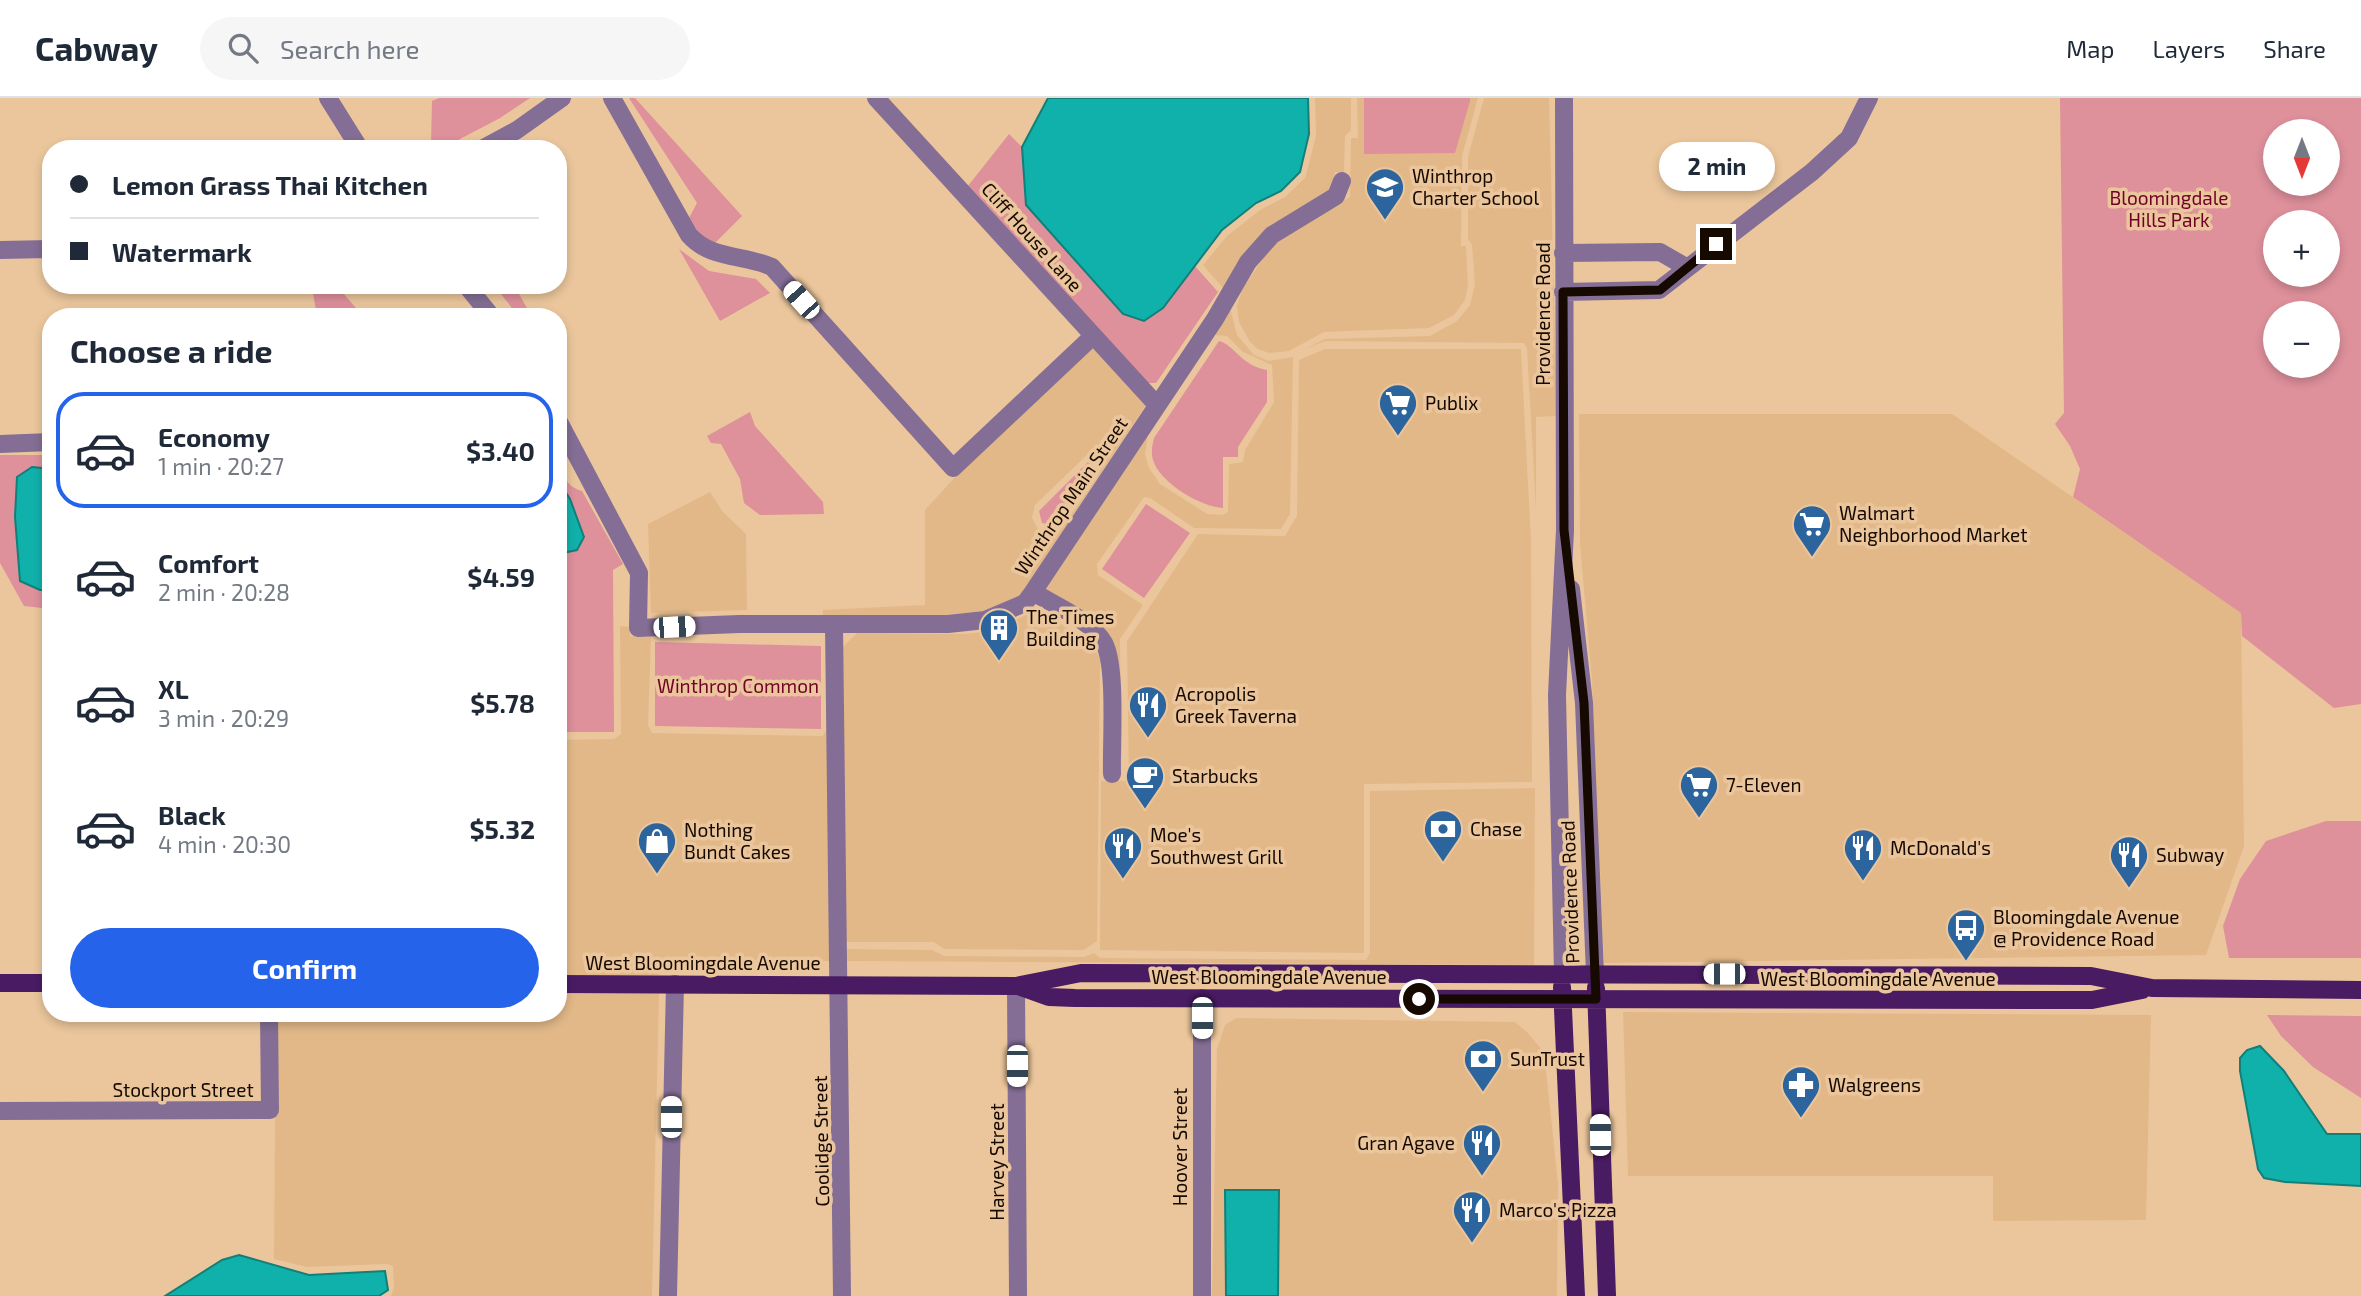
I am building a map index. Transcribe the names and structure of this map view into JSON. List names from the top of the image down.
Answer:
{
  "streets": {
    "main road": ["Providence Road", "West Bloomingdale Avenue"],
    "street": [
      "Cliff House Lane",
      "Winthrop Main Street",
      "Stockport Street",
      "Coolidge Street",
      "Hoover Street",
      "Harvey Street"
    ]
  },
  "crossings": [
    ["Cliff House Lane", "Winthrop Main Street"],
    ["Providence Road", "West Bloomingdale Avenue"],
    ["Winthrop Main Street", "Coolidge Street"],
    ["West Bloomingdale Avenue", "Coolidge Street"],
    ["West Bloomingdale Avenue", "Hoover Street"],
    ["West Bloomingdale Avenue", "Harvey Street"]
  ],
  "parks": ["Bloomingdale Hills Park", "Winthrop Common"],
  "places": {
    "school or university": ["Winthrop Charter School"],
    "supermarket": ["Publix", "Walmart Neighborhood Market", "7-Eleven"],
    "building": ["The Times Building"],
    "restaurant": [
      "Acropolis Greek Taverna",
      "Moe's Southwest Grill",
      "McDonald's",
      "Subway",
      "Gran Agave",
      "Marco's Pizza"
    ],
    "cafe": ["Starbucks"],
    "bank": ["Chase", "SunTrust"],
    "shop": ["Nothing Bundt Cakes"],
    "bus stop": ["Bloomingdale Avenue @ Providence Road"],
    "pharmacy": ["Walgreens"]
  },
  "north": "bottom",
  "page": {
    "header": "Cabway",
    "search": "Search here",
    "nav": ["Map", "Layers", "Share"],
    "map_buttons": ["+", "−"],
    "banner": ["Lemon Grass Thai Kitchen", "Watermark"],
    "bubble": "2 min",
    "heading": "Choose a ride",
    "list": [
      {
        "name": "Economy",
        "note": "1 min · 20:27",
        "value": "$3.40"
      },
      {
        "name": "Comfort",
        "note": "2 min · 20:28",
        "value": "$4.59"
      },
      {
        "name": "XL",
        "note": "3 min · 20:29",
        "value": "$5.78"
      },
      {
        "name": "Black",
        "note": "4 min · 20:30",
        "value": "$5.32"
      }
    ],
    "buttons": "Confirm"
  }
}
